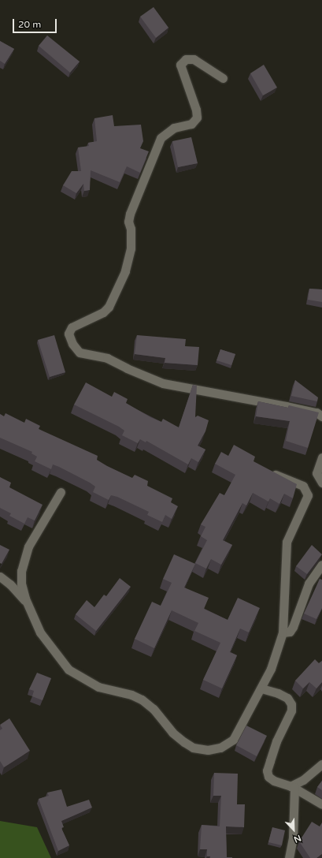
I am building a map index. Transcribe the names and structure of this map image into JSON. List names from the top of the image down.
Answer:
{
  "scale_bar": "20 m",
  "north": "bottom right"
}
